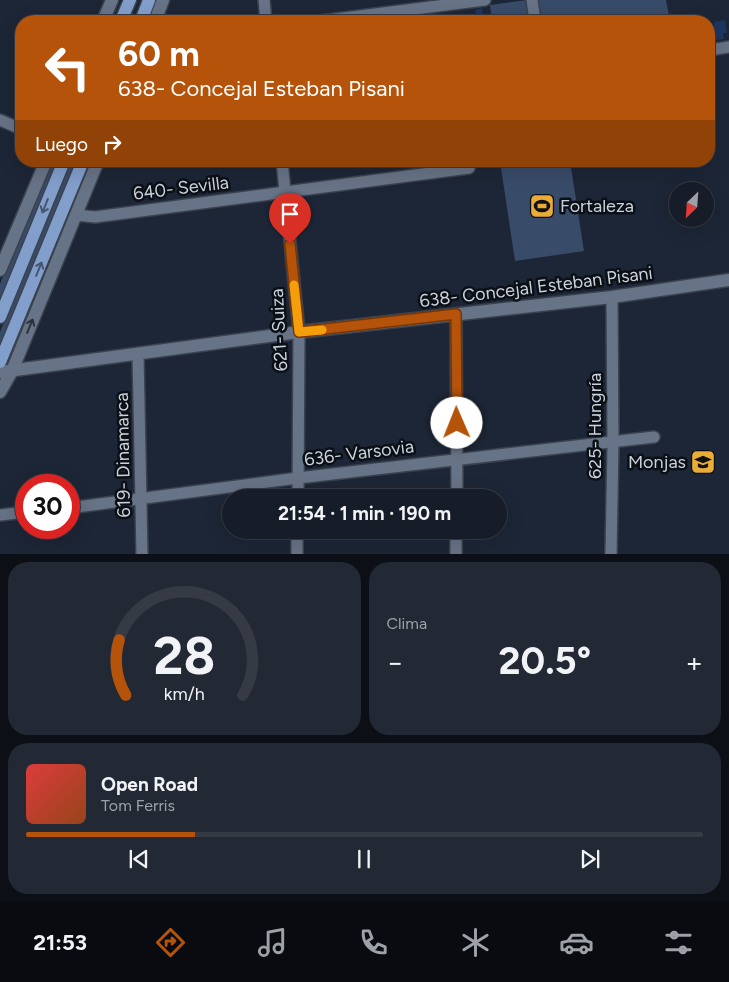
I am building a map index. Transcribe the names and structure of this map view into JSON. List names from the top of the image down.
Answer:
{
  "streets": {
    "street": [
      "640- Sevilla",
      "638- Concejal Esteban Pisani",
      "621- Suiza",
      "625- Hungría",
      "636- Varsovia",
      "619- Dinamarca"
    ]
  },
  "crossings": [
    ["640- Sevilla", "621- Suiza"],
    ["638- Concejal Esteban Pisani", "621- Suiza"],
    ["638- Concejal Esteban Pisani", "625- Hungría"],
    ["638- Concejal Esteban Pisani", "619- Dinamarca"],
    ["621- Suiza", "636- Varsovia"],
    ["625- Hungría", "636- Varsovia"],
    ["636- Varsovia", "619- Dinamarca"]
  ],
  "places": {
    "sports": ["Fortaleza"],
    "school or university": ["Monjas"]
  },
  "north": "bottom left",
  "page": {
    "turn": ["60 m", "638- Concejal Esteban Pisani"],
    "then": "Luego",
    "limit": "30",
    "trip": "21:54 · 1 min · 190 m",
    "tile": "Clima",
    "heat": ["−", "20.5°", "+"],
    "song": ["Open Road", "Tom Ferris"],
    "tabs": "21:53",
    "gauge": ["28", "km/h"]
  }
}
